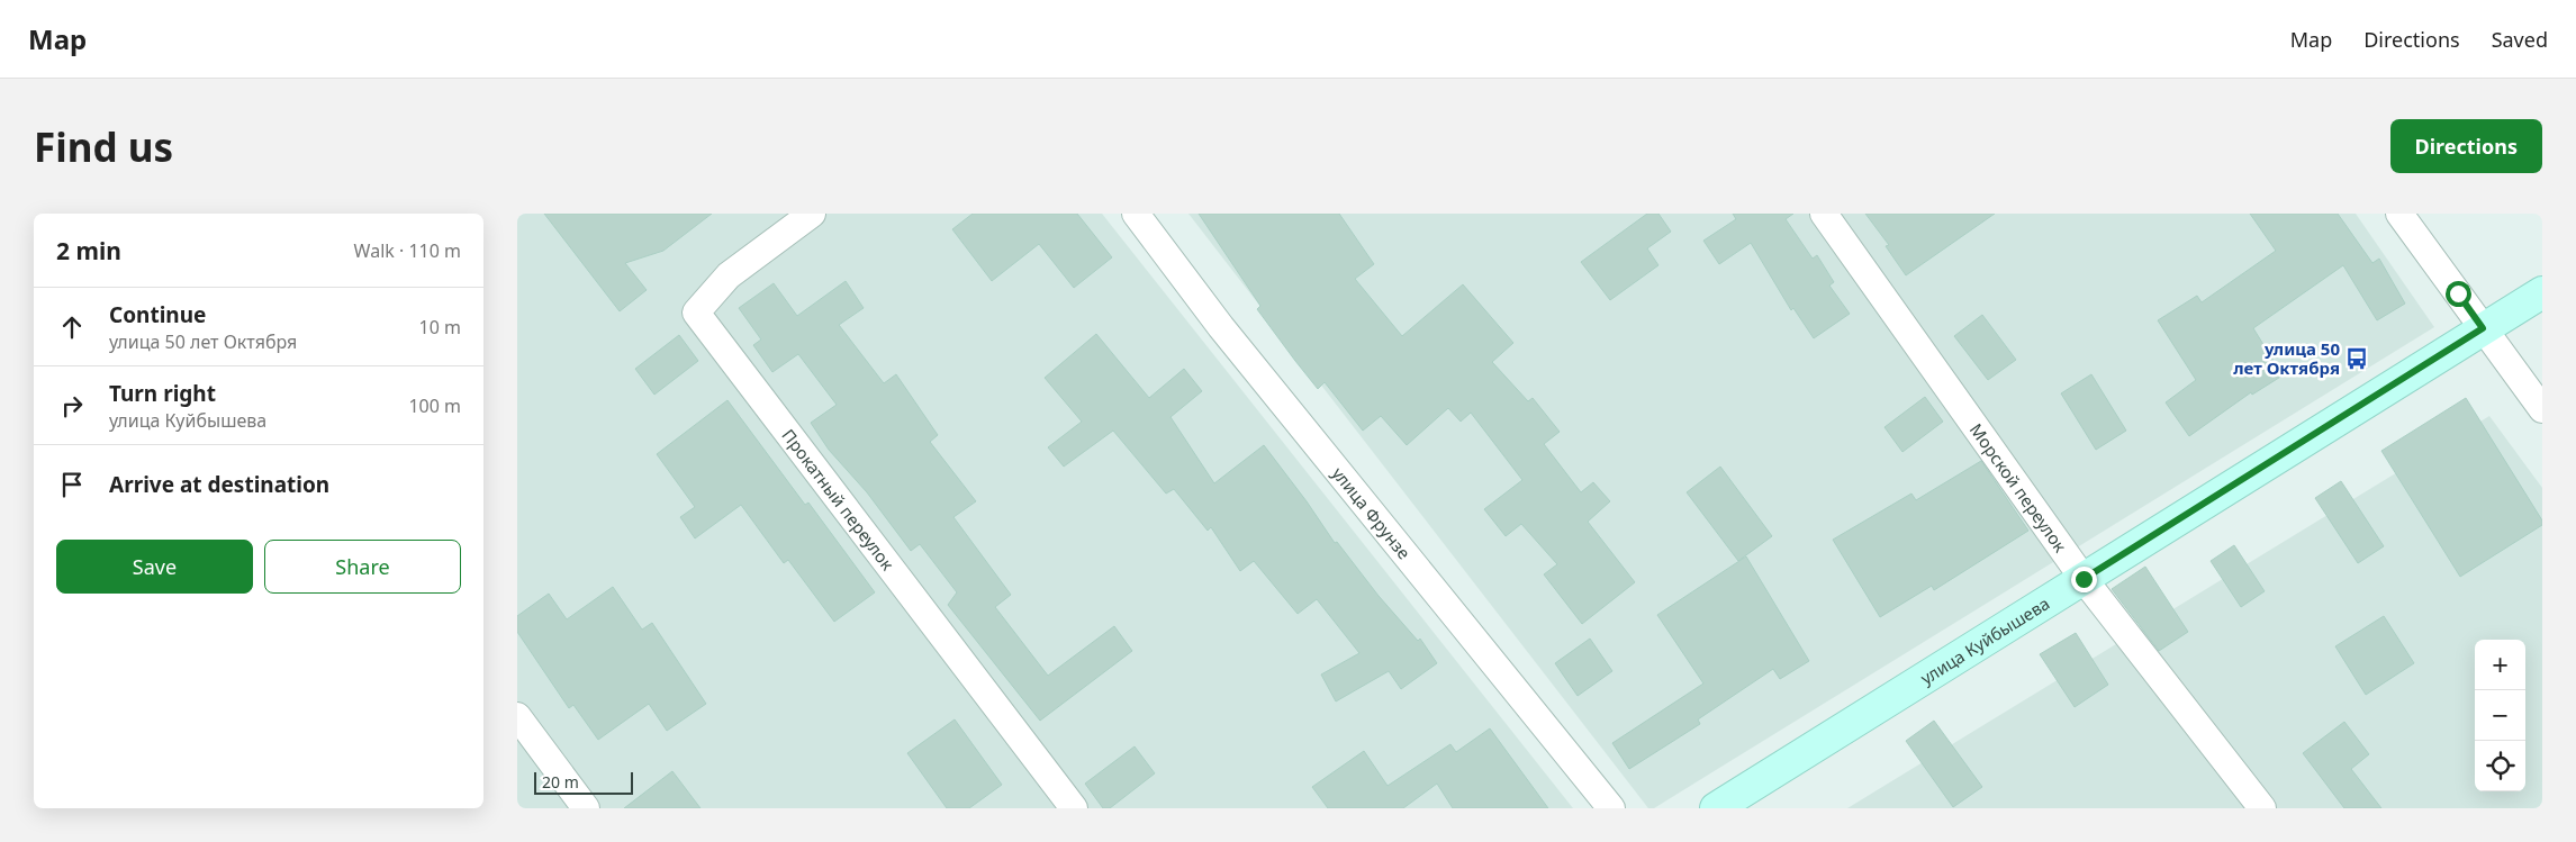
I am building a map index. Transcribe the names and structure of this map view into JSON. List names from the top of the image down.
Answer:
{
  "streets": {
    "main road": ["улица Куйбышева"],
    "street": ["Морской переулок", "Прокатный переулок", "улица Фрунзе"]
  },
  "crossings": [
    ["Морской переулок", "улица Куйбышева"]
  ],
  "places": {
    "bus stop": ["улица 50 лет Октября"]
  },
  "scale_bar": "20 m",
  "page": {
    "header": "Map",
    "nav": ["Map", "Directions", "Saved"],
    "buttons": [
      "Directions",
      ["Save", "Share"]
    ],
    "title": "Find us",
    "heading": ["2 min", "Walk · 110 m"],
    "list": [
      ["Continue", "улица 50 лет Октября", "10 m"],
      ["Turn right", "улица Куйбышева", "100 m"],
      "Arrive at destination"
    ],
    "map_buttons": ["+", "−"],
    "scale": "20 m"
  }
}
